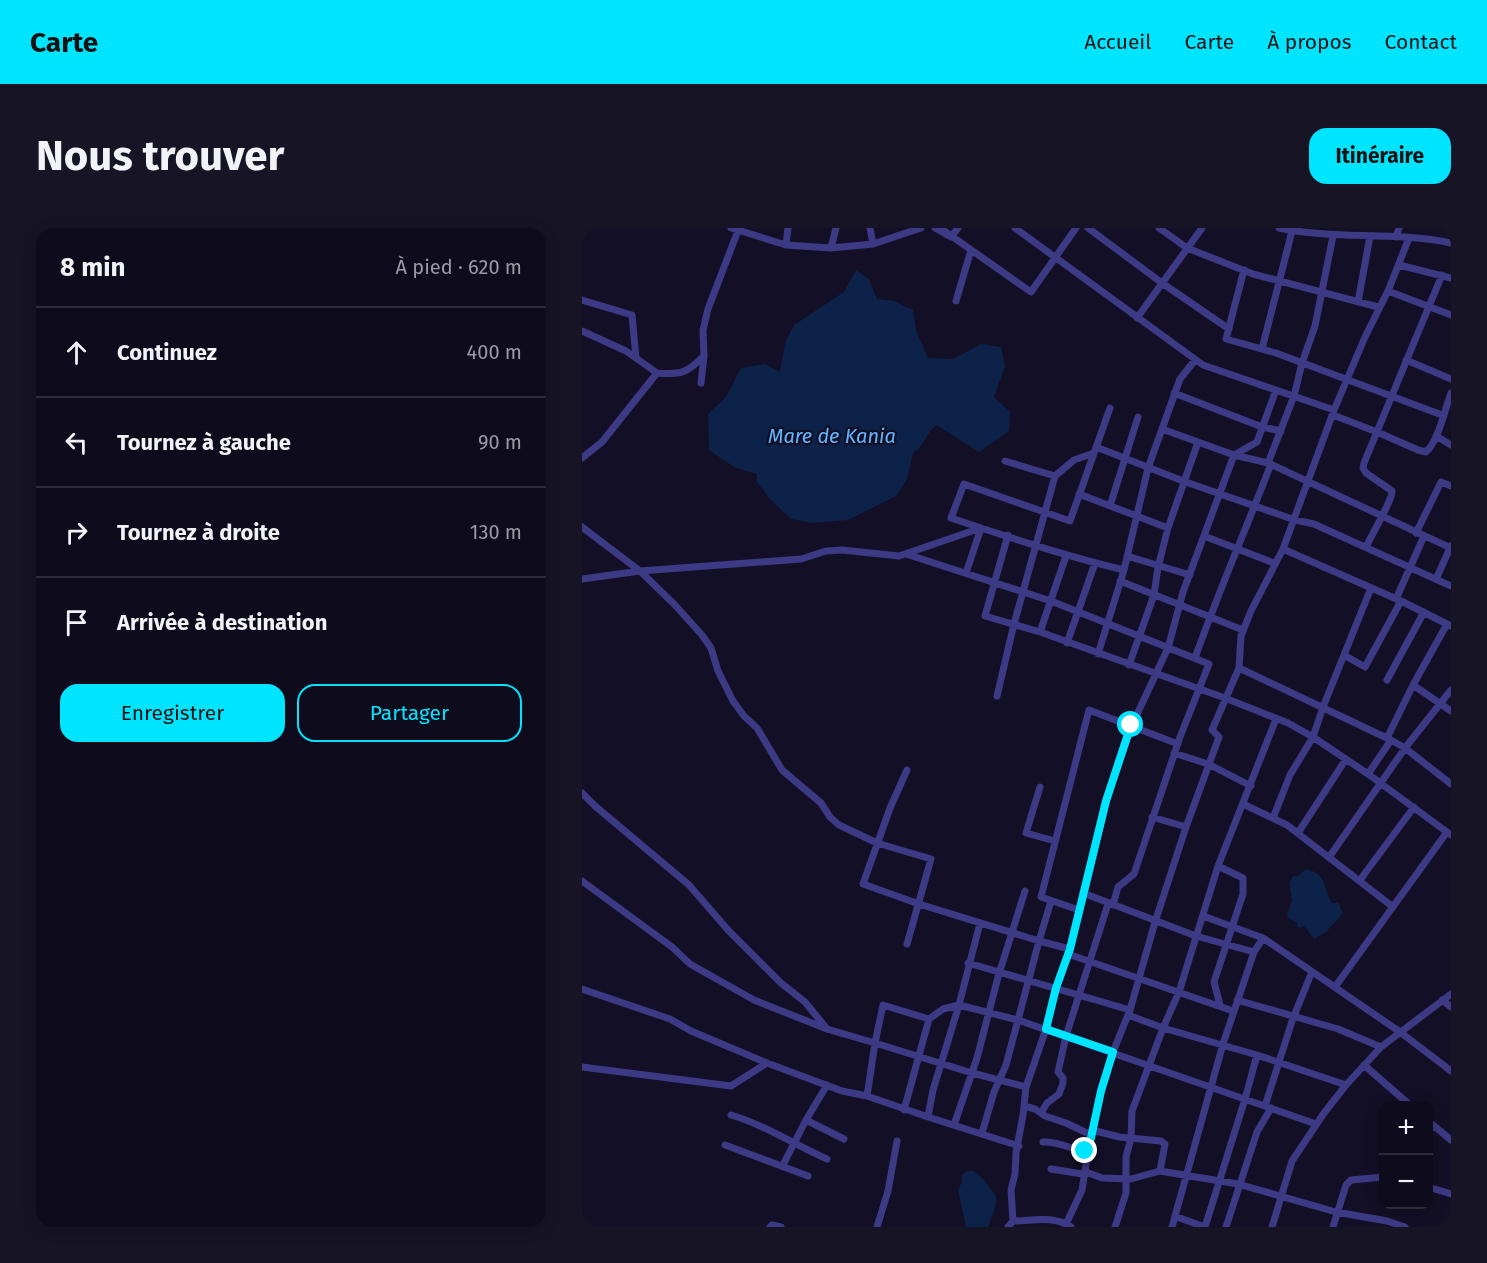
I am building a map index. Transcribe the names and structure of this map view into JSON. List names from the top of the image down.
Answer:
{
  "water": ["Mare de Kania"],
  "page": {
    "header": "Carte",
    "nav": [
      "Accueil",
      "Carte",
      "À propos",
      "Contact"
    ],
    "buttons": [
      "Itinéraire",
      ["Enregistrer", "Partager"]
    ],
    "title": "Nous trouver",
    "heading": ["8 min", "À pied · 620 m"],
    "list": [
      ["Continuez", "400 m"],
      ["Tournez à gauche", "90 m"],
      ["Tournez à droite", "130 m"],
      "Arrivée à destination"
    ],
    "map_buttons": ["+", "−"]
  }
}
